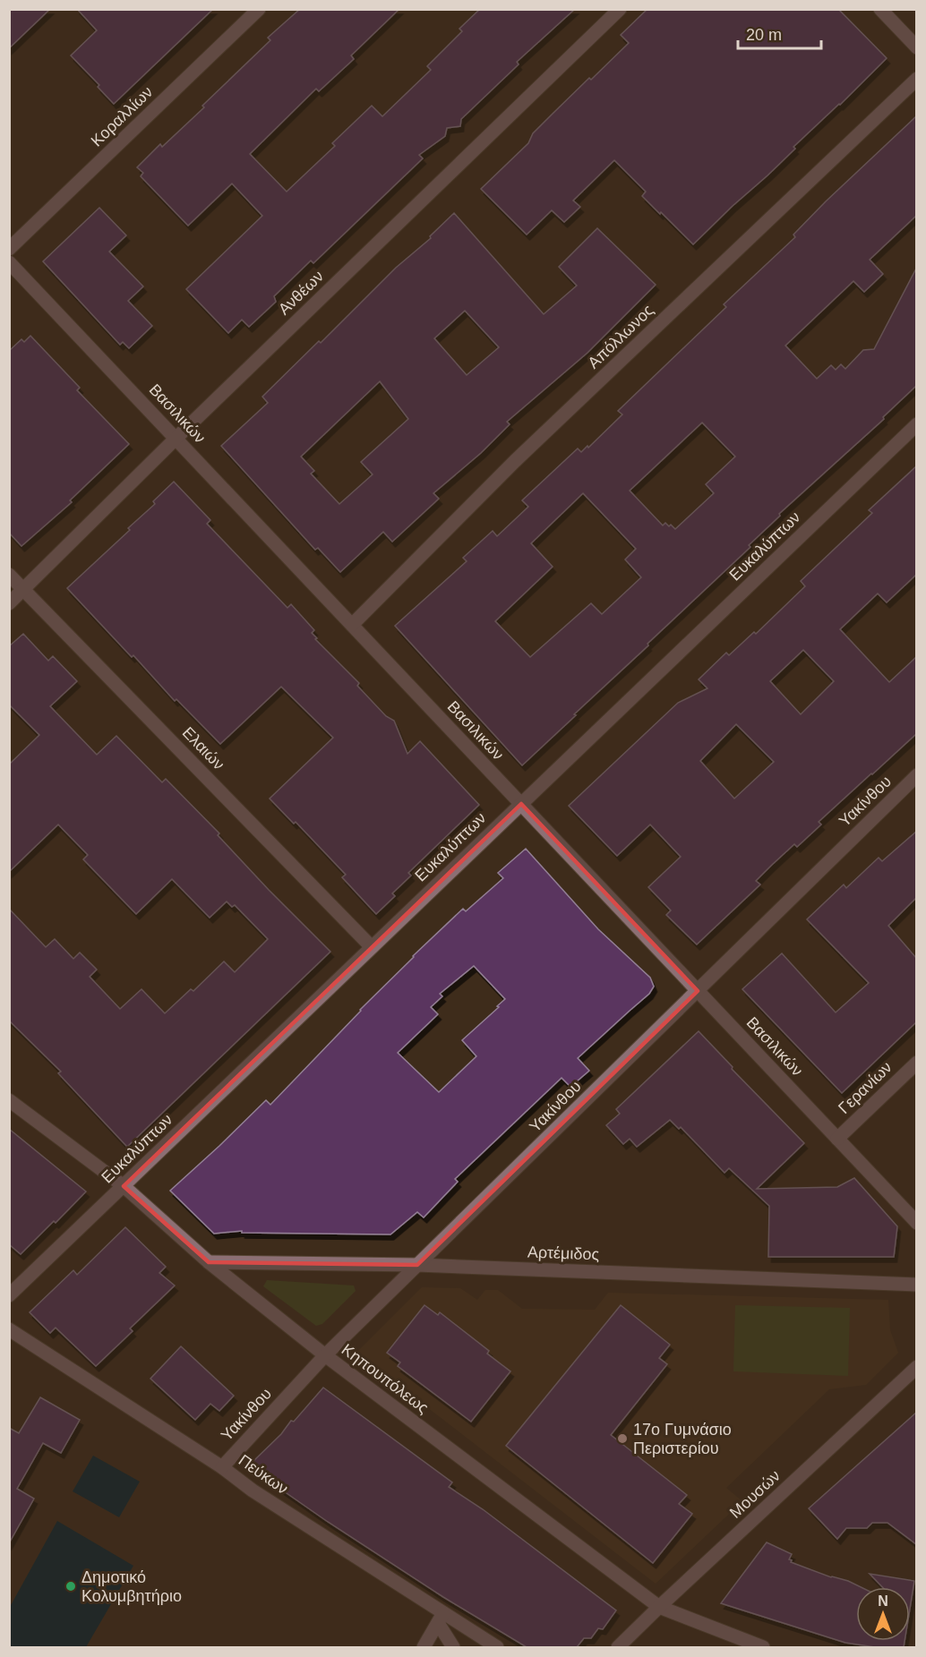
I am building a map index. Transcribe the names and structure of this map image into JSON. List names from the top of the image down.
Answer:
{
  "streets": {
    "street": [
      "Κοραλλίων",
      "Ανθέων",
      "Απόλλωνος",
      "Βασιλικών",
      "Ευκαλύπτων",
      "Ελαιών",
      "Υακίνθου",
      "Γερανίων",
      "Αρτέμιδος",
      "Κηπουπόλεως",
      "Πεύκων",
      "Μουσών"
    ]
  },
  "crossings": [
    ["Ανθέων", "Βασιλικών"],
    ["Ανθέων", "Ελαιών"],
    ["Απόλλωνος", "Βασιλικών"],
    ["Βασιλικών", "Ευκαλύπτων"],
    ["Βασιλικών", "Υακίνθου"],
    ["Βασιλικών", "Γερανίων"],
    ["Ευκαλύπτων", "Ελαιών"],
    ["Ευκαλύπτων", "Κηπουπόλεως"],
    ["Υακίνθου", "Αρτέμιδος"],
    ["Υακίνθου", "Κηπουπόλεως"],
    ["Υακίνθου", "Πεύκων"],
    ["Αρτέμιδος", "Κηπουπόλεως"],
    ["Κηπουπόλεως", "Μουσών"]
  ],
  "places": ["17ο Γυμνάσιο Περιστερίου", "Δημοτικό Κολυμβητήριο"],
  "scale_bar": "20 m",
  "north": "top"
}
